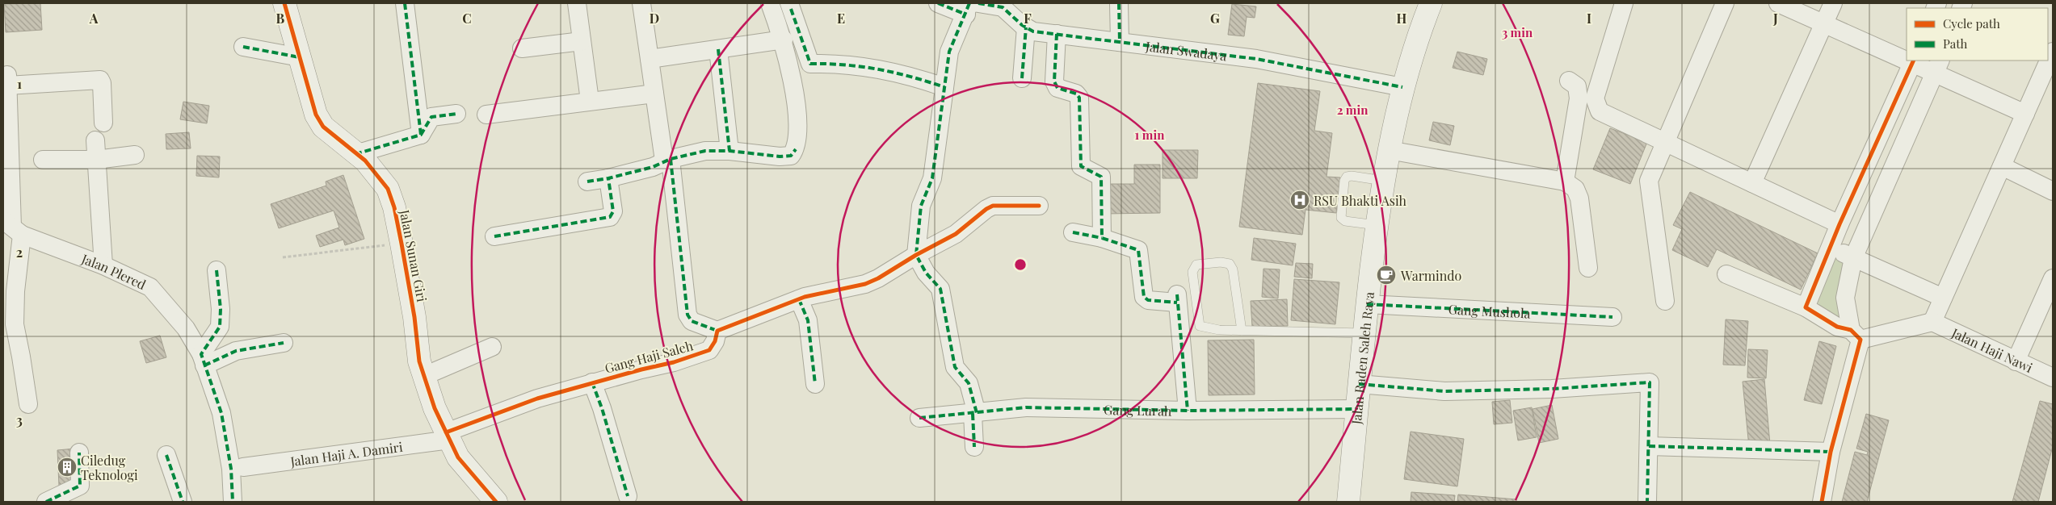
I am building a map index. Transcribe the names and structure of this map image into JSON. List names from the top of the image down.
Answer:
{
  "streets": {
    "street": [
      "Jalan Swadaya",
      "Jalan Sunan Giri",
      "Jalan Plered",
      "Gang Mushola",
      "Jalan Haji Nawi",
      "Gang Haji Saleh",
      "Jalan Raden Saleh Raya",
      "Gang Lurah",
      "Jalan Haji A. Damiri"
    ]
  },
  "crossings": [
    ["Jalan Swadaya", "Jalan Raden Saleh Raya"],
    ["Jalan Sunan Giri", "Gang Haji Saleh"],
    ["Jalan Sunan Giri", "Jalan Haji A. Damiri"],
    ["Gang Mushola", "Jalan Raden Saleh Raya"],
    ["Gang Haji Saleh", "Jalan Haji A. Damiri"],
    ["Jalan Raden Saleh Raya", "Gang Lurah"]
  ],
  "places": {
    "hospital": ["RSU Bhakti Asih"],
    "cafe": ["Warmindo"],
    "building": ["Ciledug Teknologi"]
  },
  "legend": ["Cycle path", "Path"],
  "grid": {
    "columns": [
      "A",
      "B",
      "C",
      "D",
      "E",
      "F",
      "G",
      "H",
      "I",
      "J"
    ],
    "rows": ["1", "2", "3"]
  },
  "rings": ["3 min", "2 min", "1 min"]
}
